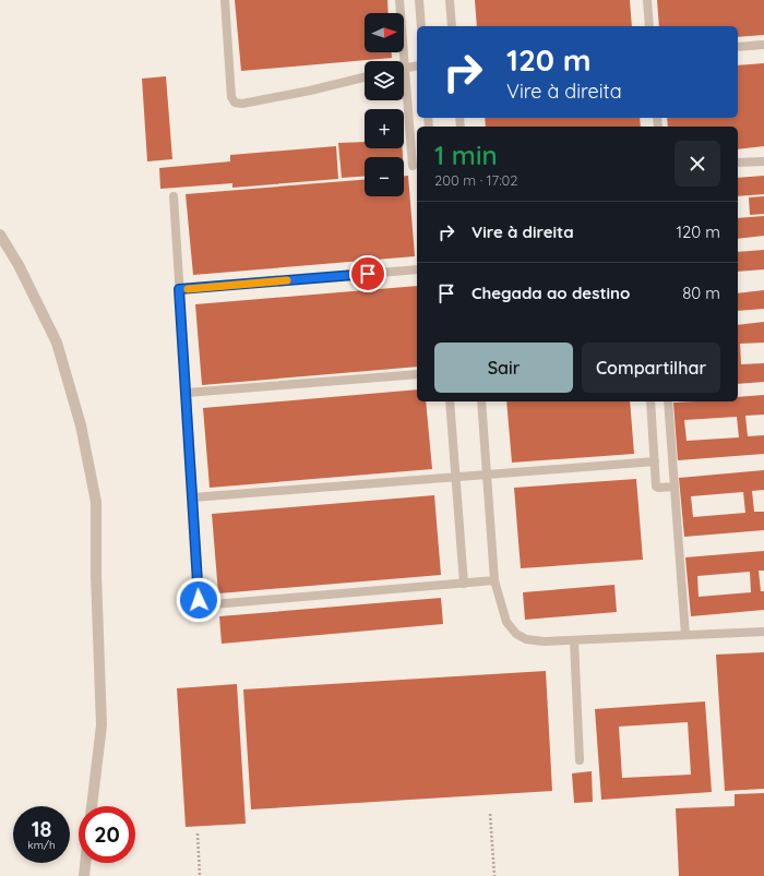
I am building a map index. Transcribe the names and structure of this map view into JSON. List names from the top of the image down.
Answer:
{
  "north": "right",
  "page": {
    "map_buttons": ["+", "−"],
    "turn": ["120 m", "Vire à direita"],
    "heading": ["1 min", "200 m · 17:02"],
    "list": [
      {
        "name": "Vire à direita",
        "value": "120 m"
      },
      {
        "name": "Chegada ao destino",
        "value": "80 m"
      }
    ],
    "buttons": ["Sair", "Compartilhar"],
    "speed": "18 km/h",
    "limit": "20"
  }
}
